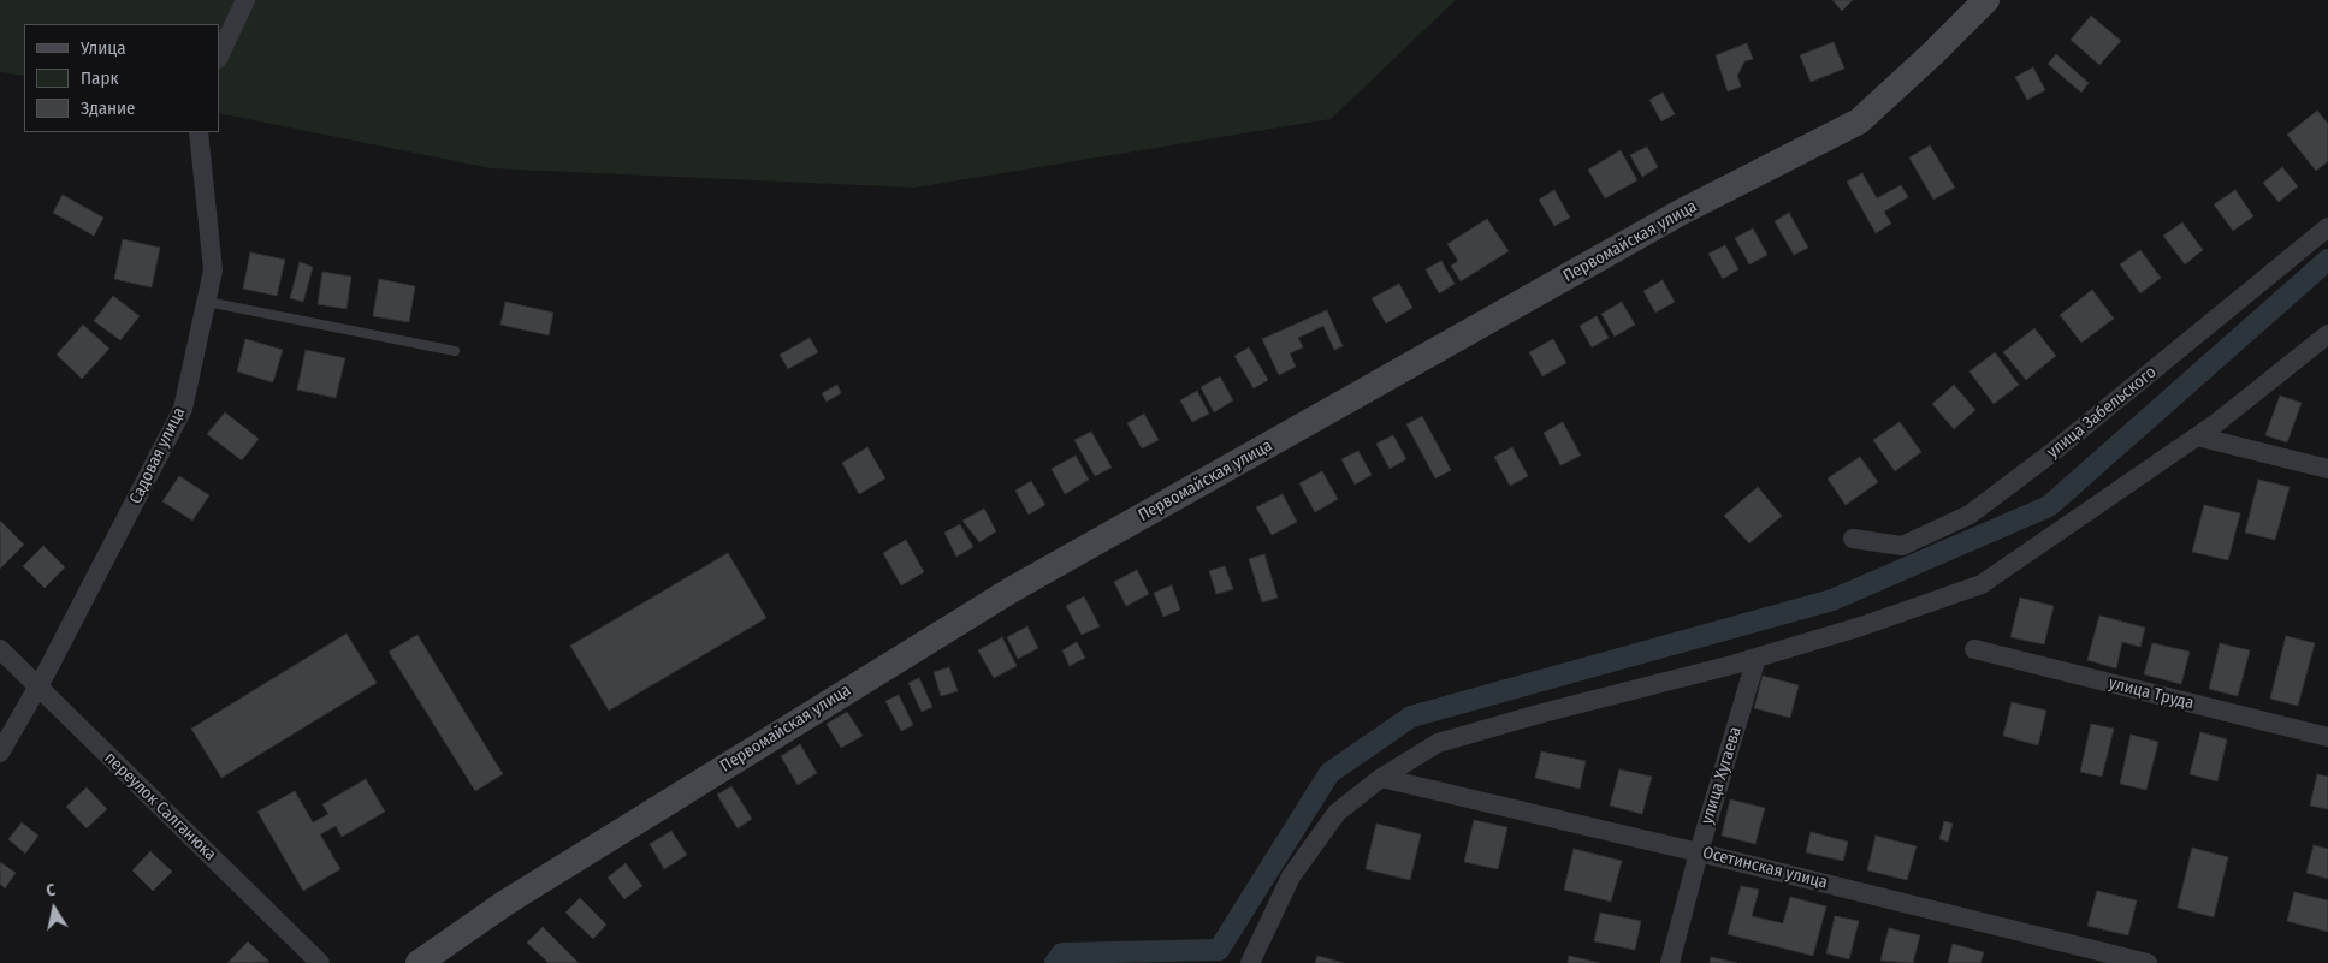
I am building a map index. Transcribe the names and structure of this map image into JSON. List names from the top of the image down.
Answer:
{
  "streets": {
    "main road": ["Первомайская улица"],
    "street": [
      "улица Забельского",
      "Садовая улица",
      "улица Труда",
      "улица Хугаева",
      "переулок Салганюка",
      "Осетинская улица"
    ]
  },
  "crossings": [
    ["Садовая улица", "переулок Салганюка"],
    ["улица Хугаева", "Осетинская улица"]
  ],
  "legend": ["Улица", "Парк", "Здание"],
  "north": "top"
}
